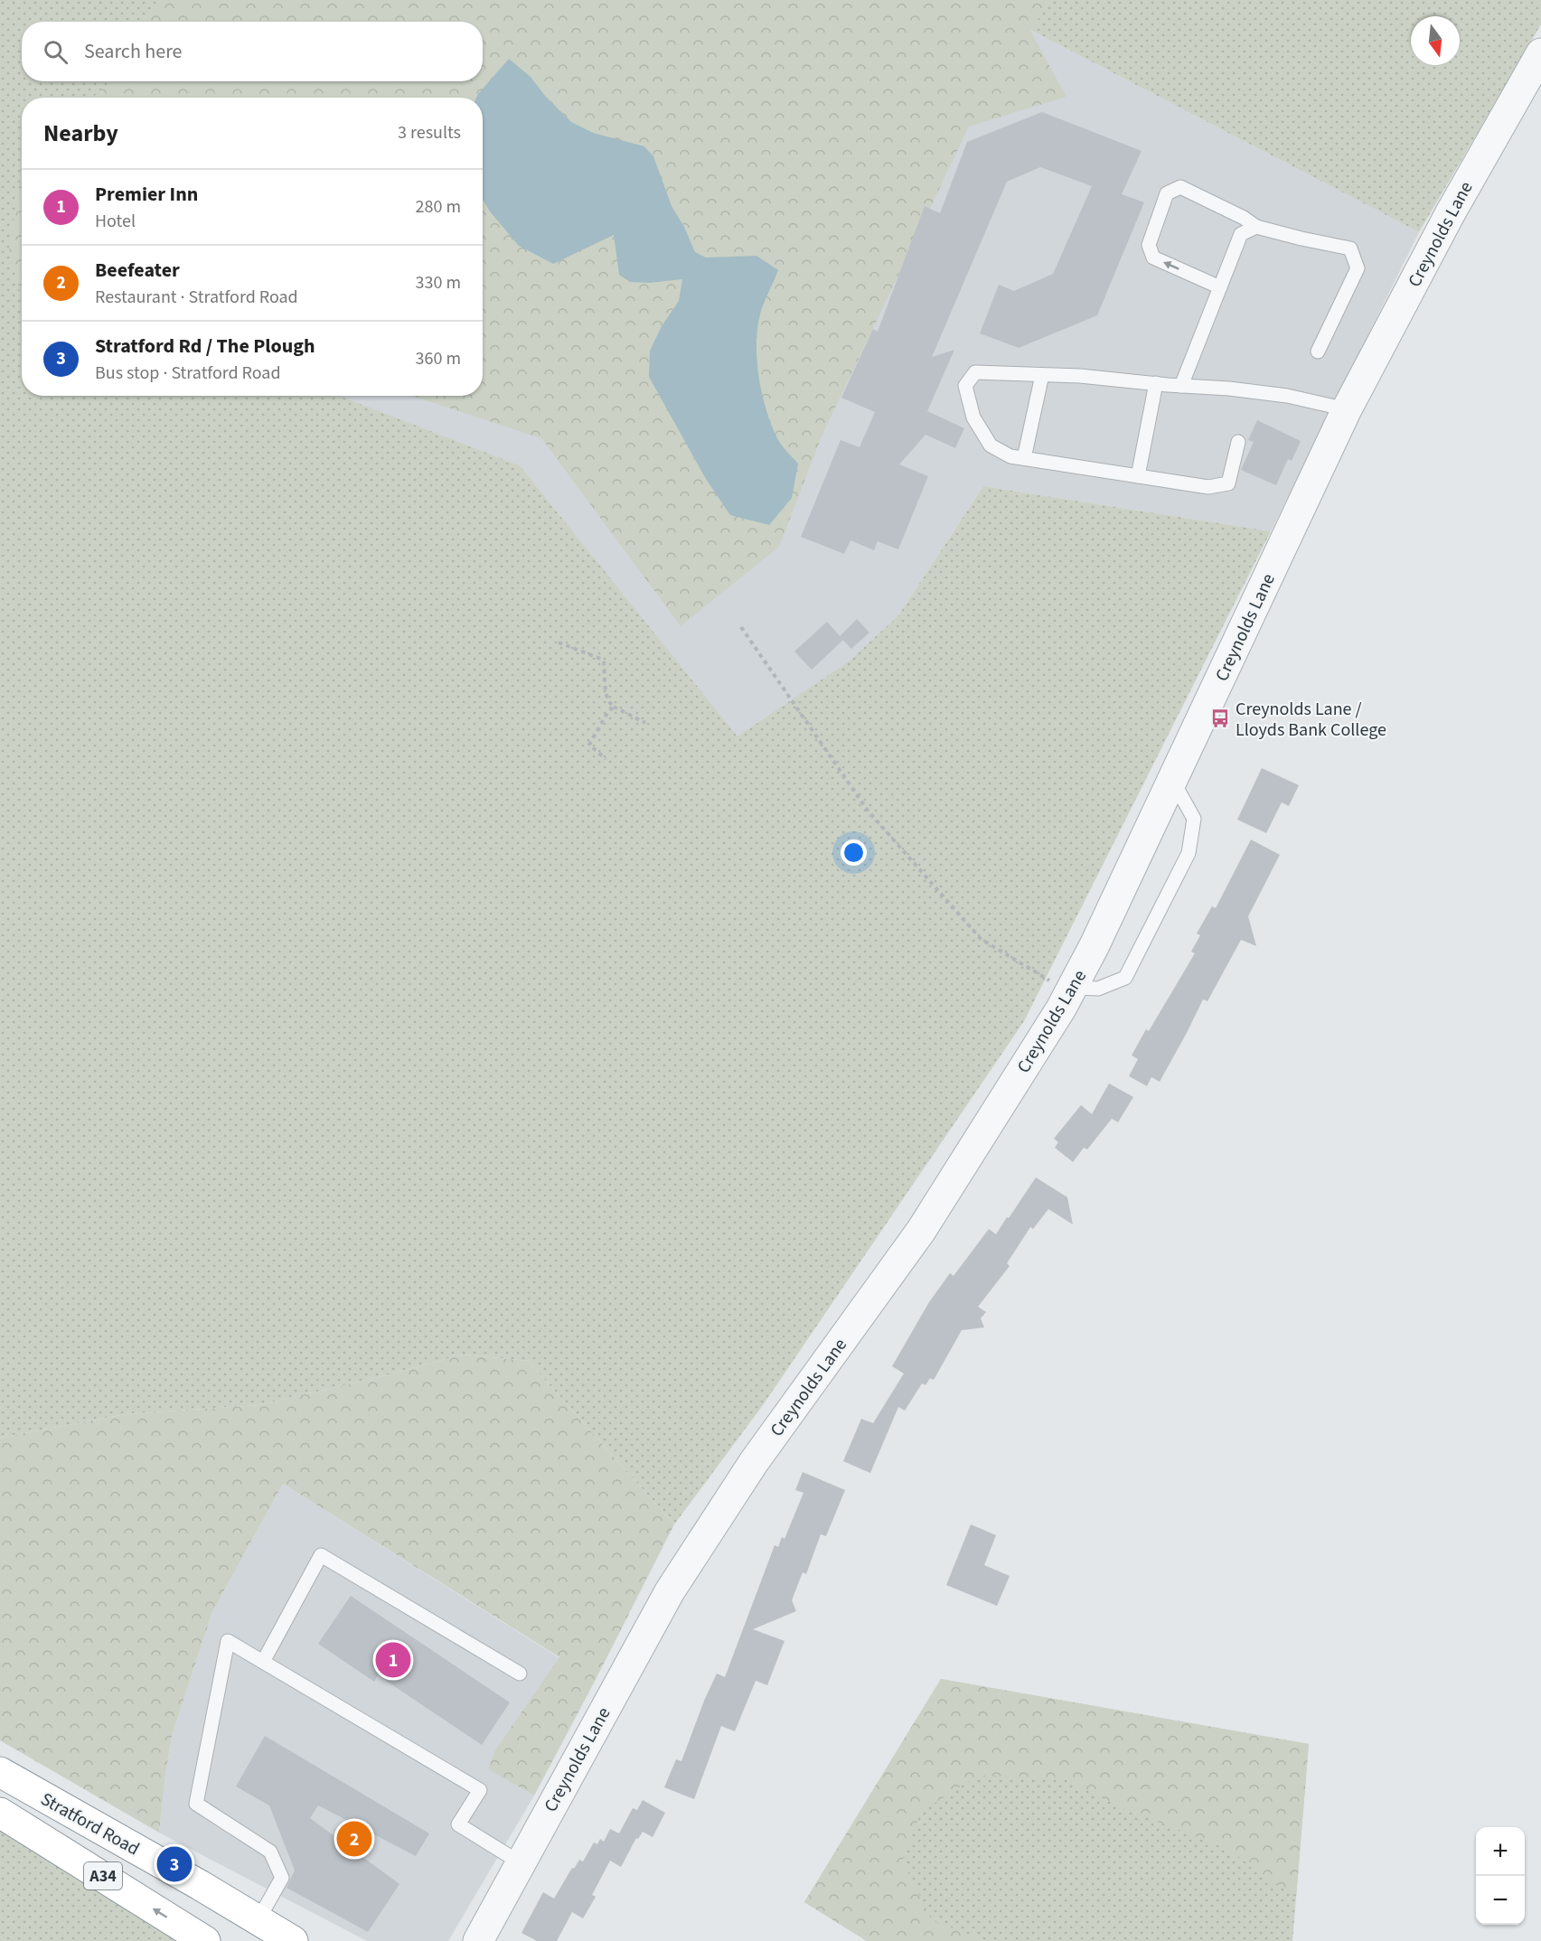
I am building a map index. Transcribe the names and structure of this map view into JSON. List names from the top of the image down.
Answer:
{
  "streets": {
    "highway": ["Stratford Road", "A34"],
    "street": ["Creynolds Lane"]
  },
  "places": {
    "bus stop": ["Creynolds Lane / Lloyds Bank College"]
  },
  "north": "bottom",
  "page": {
    "search": "Search here",
    "heading": ["Nearby", "3 results"],
    "list": [
      {
        "mark": "1",
        "name": "Premier Inn",
        "note": "Hotel",
        "value": "280 m"
      },
      {
        "mark": "2",
        "name": "Beefeater",
        "note": "Restaurant · Stratford Road",
        "value": "330 m"
      },
      {
        "mark": "3",
        "name": "Stratford Rd / The Plough",
        "note": "Bus stop · Stratford Road",
        "value": "360 m"
      }
    ],
    "pins": ["1", "2", "3"],
    "map_buttons": ["+", "−"]
  }
}
